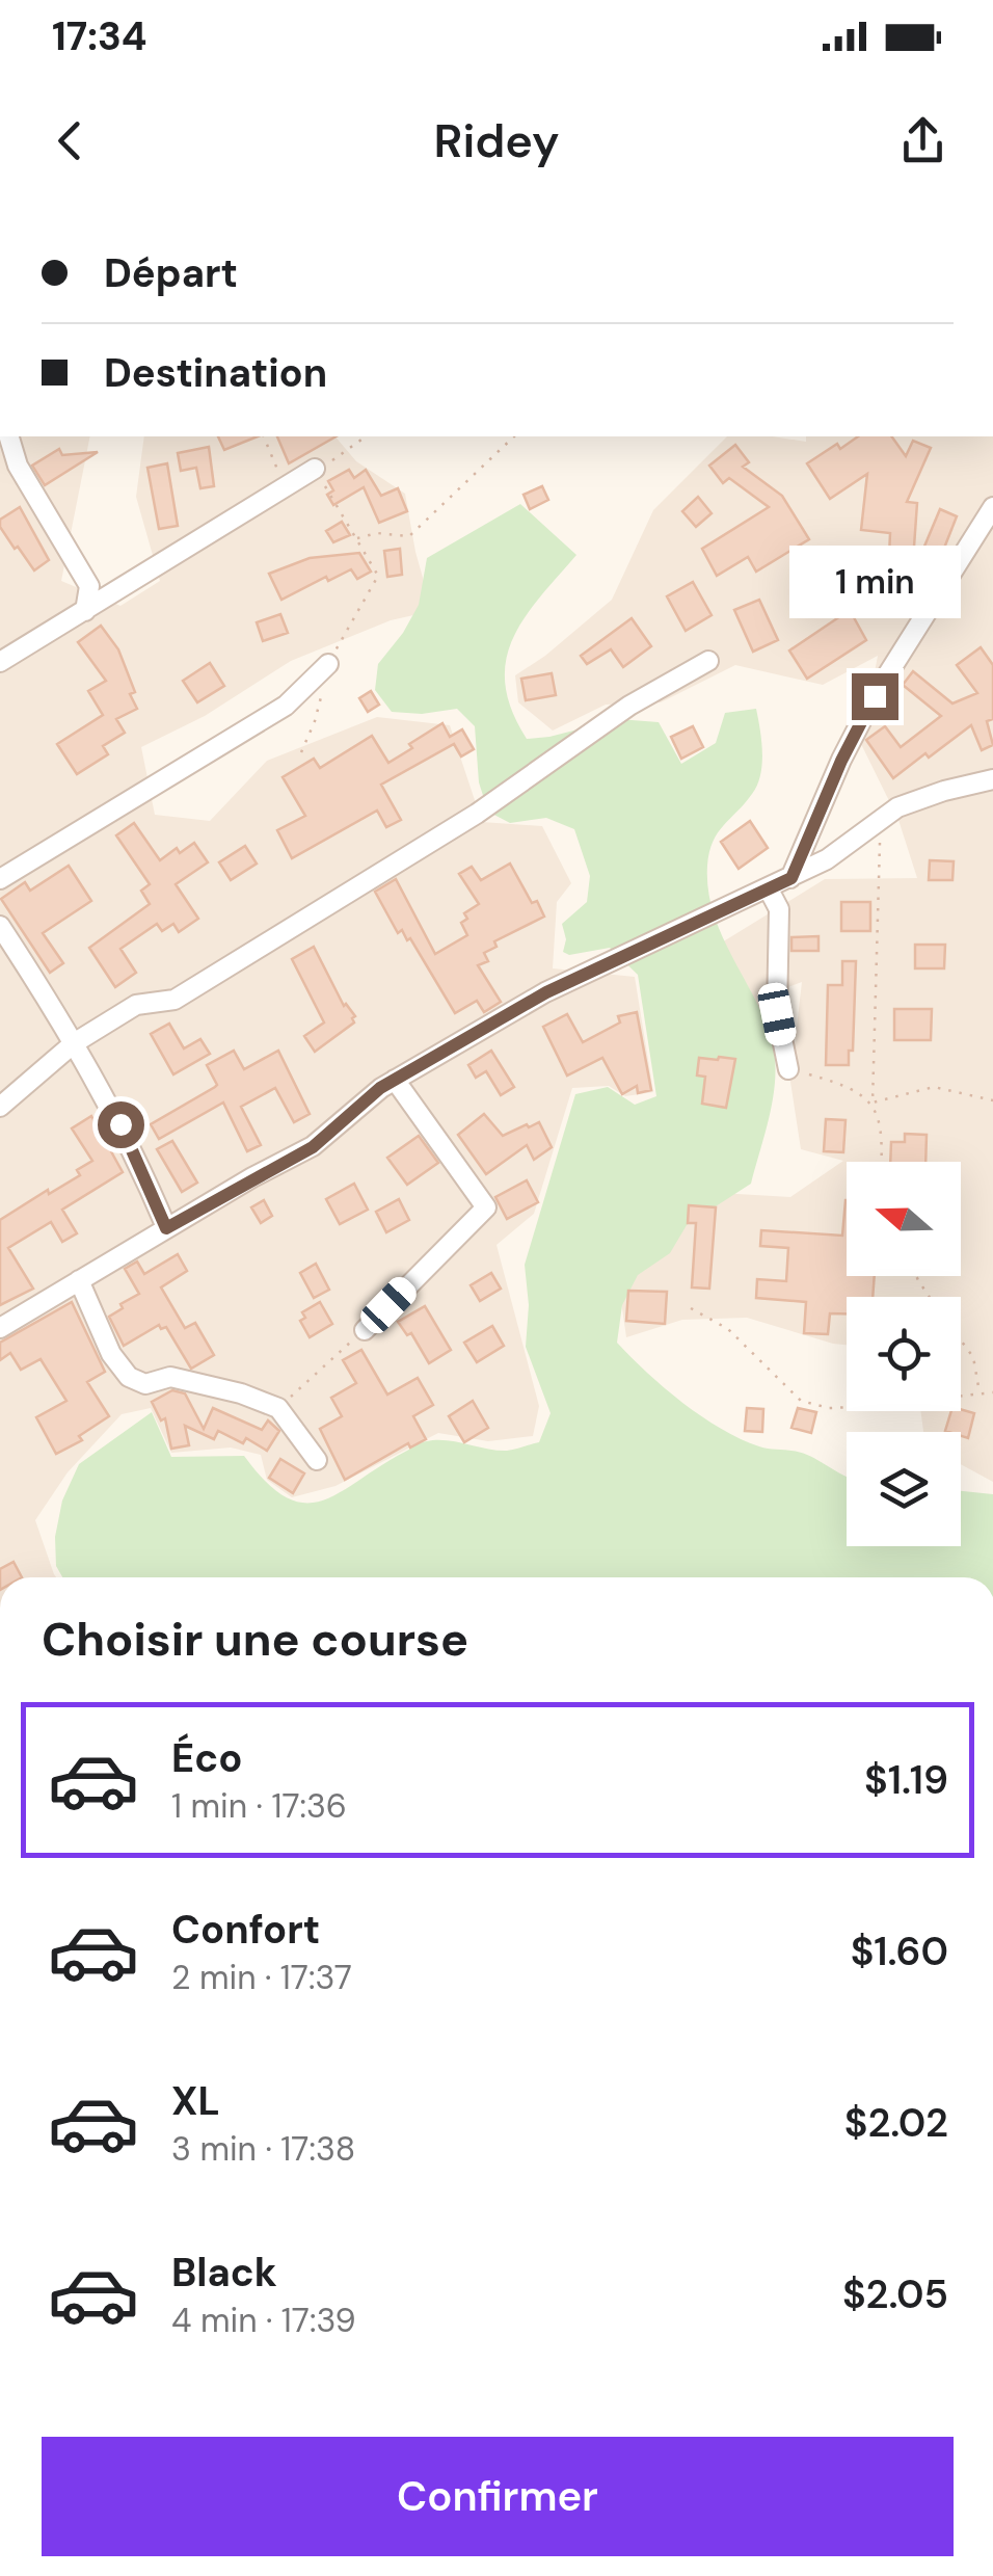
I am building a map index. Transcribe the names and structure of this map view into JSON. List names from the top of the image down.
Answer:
{
  "north": "left",
  "page": {
    "status": "17:34",
    "header": "Ridey",
    "banner": ["Départ", "Destination"],
    "bubble": "1 min",
    "heading": "Choisir une course",
    "list": [
      {
        "name": "Éco",
        "note": "1 min · 17:36",
        "value": "$1.19"
      },
      {
        "name": "Confort",
        "note": "2 min · 17:37",
        "value": "$1.60"
      },
      {
        "name": "XL",
        "note": "3 min · 17:38",
        "value": "$2.02"
      },
      {
        "name": "Black",
        "note": "4 min · 17:39",
        "value": "$2.05"
      }
    ],
    "buttons": "Confirmer"
  }
}
